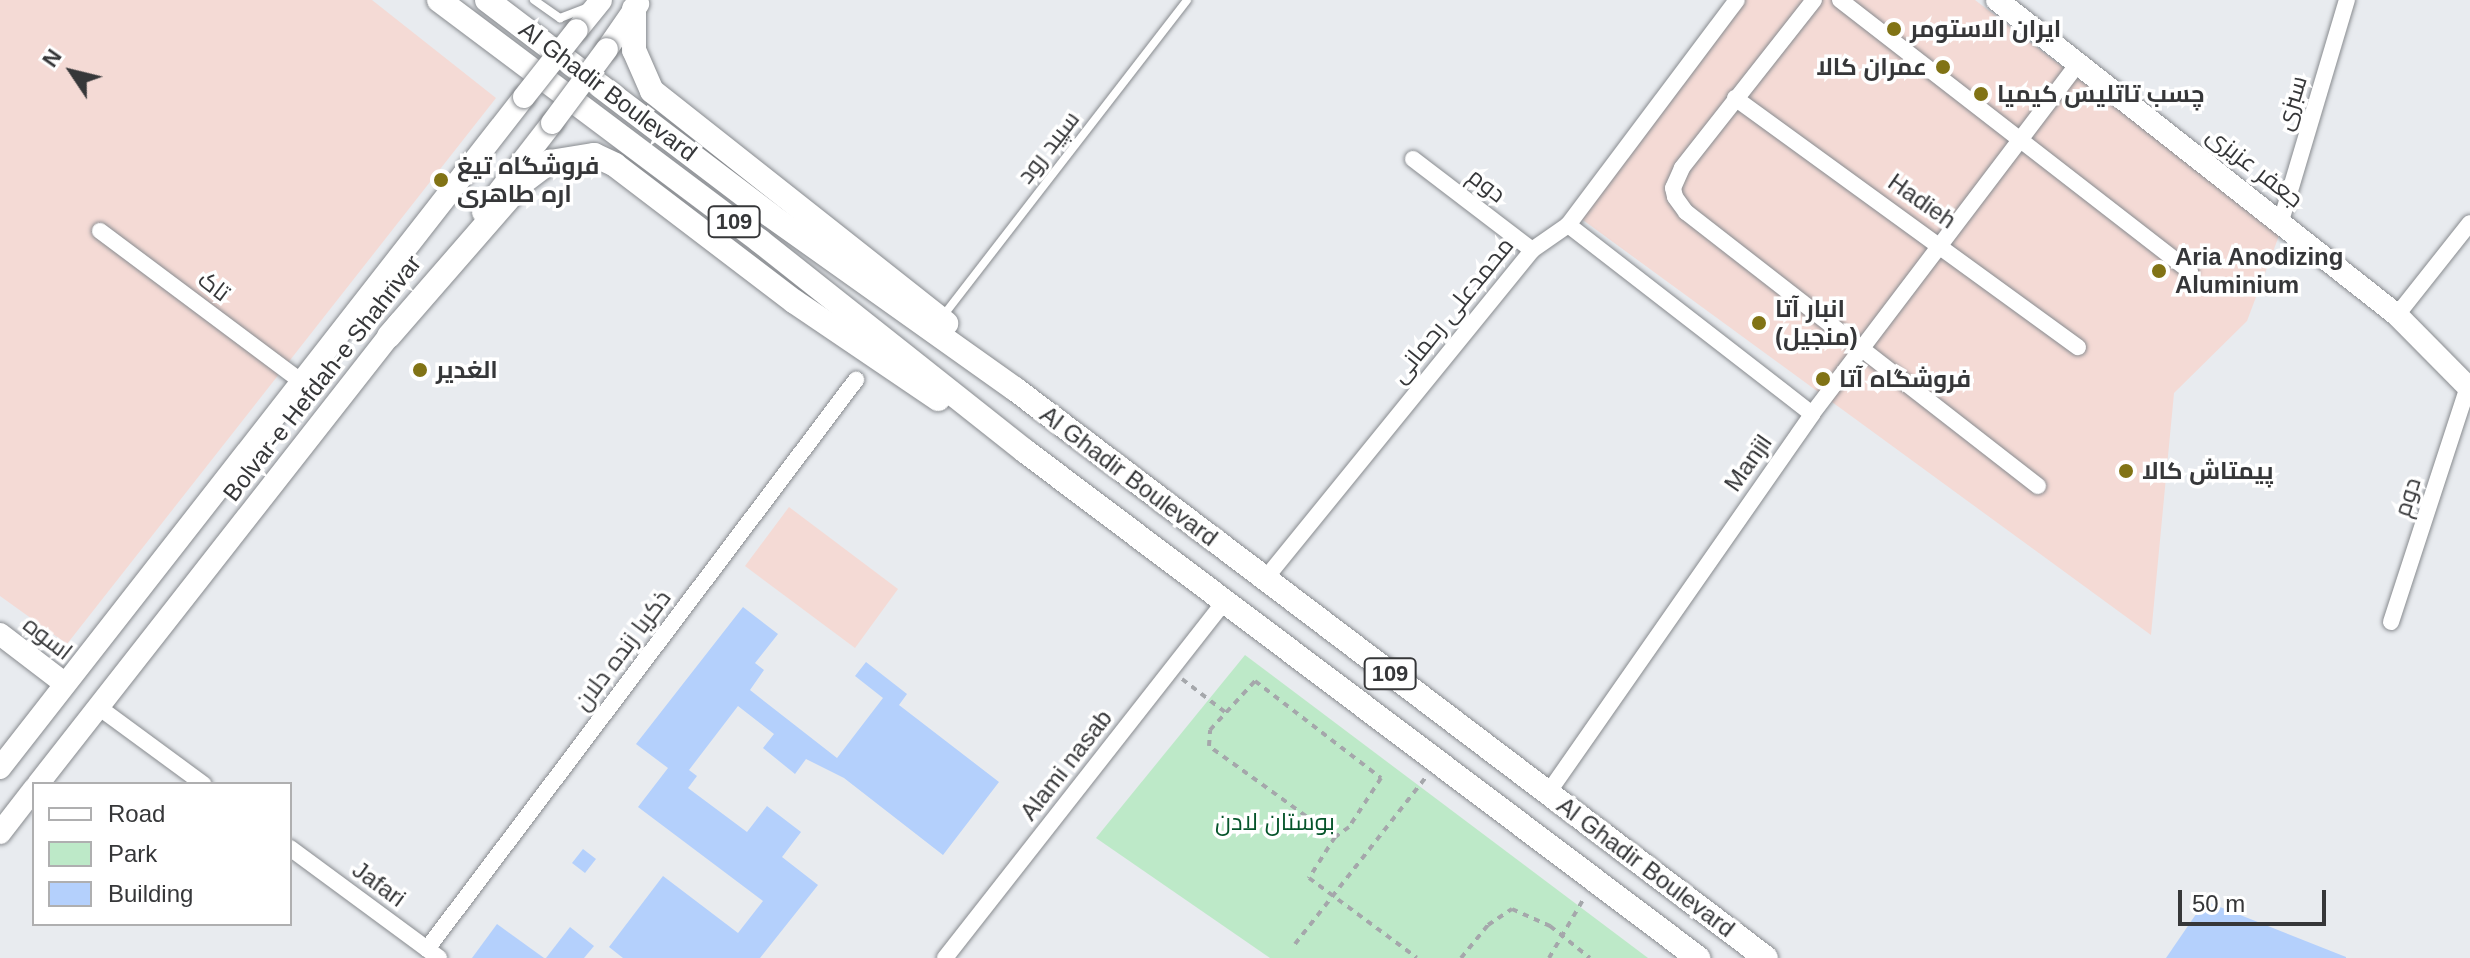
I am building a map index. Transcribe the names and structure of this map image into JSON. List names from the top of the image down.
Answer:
{
  "streets": {
    "main road": [
      "Al Ghadir Boulevard",
      "جعفر عزیزی",
      "109",
      "Bolvar-e Hefdah-e Shahrivar",
      "اسوه"
    ],
    "street": [
      "سبزی",
      "دوم",
      "Hadieh",
      "تاک",
      "محمدعلی رحمانی",
      "Manjil",
      "ذکریا زنده دلان",
      "Alami nasab",
      "Jafari"
    ],
    "lane": ["سپید رود"]
  },
  "crossings": [
    ["Al Ghadir Boulevard", "محمدعلی رحمانی"],
    ["Al Ghadir Boulevard", "Manjil"],
    ["Al Ghadir Boulevard", "Alami nasab"],
    ["سبزی", "جعفر عزیزی"],
    ["جعفر عزیزی", "دوم"],
    ["جعفر عزیزی", "Manjil"],
    ["دوم", "محمدعلی رحمانی"],
    ["Hadieh", "Manjil"],
    ["تاک", "Bolvar-e Hefdah-e Shahrivar"],
    ["Bolvar-e Hefdah-e Shahrivar", "اسوه"],
    ["ذکریا زنده دلان", "Jafari"]
  ],
  "parks": ["بوستان لادن"],
  "places": [
    "ایران الاستومر",
    "عمران کالا",
    "چسب تاتلیس کیمیا",
    "فروشگاه تیغ اره طاهری",
    "Aria Anodizing Aluminium",
    "انبار آتا (منجیل)",
    "الغدیر",
    "فروشگاه آتا",
    "پیمتاش کالا"
  ],
  "legend": ["Road", "Park", "Building"],
  "scale_bar": "50 m",
  "north": "top left"
}
